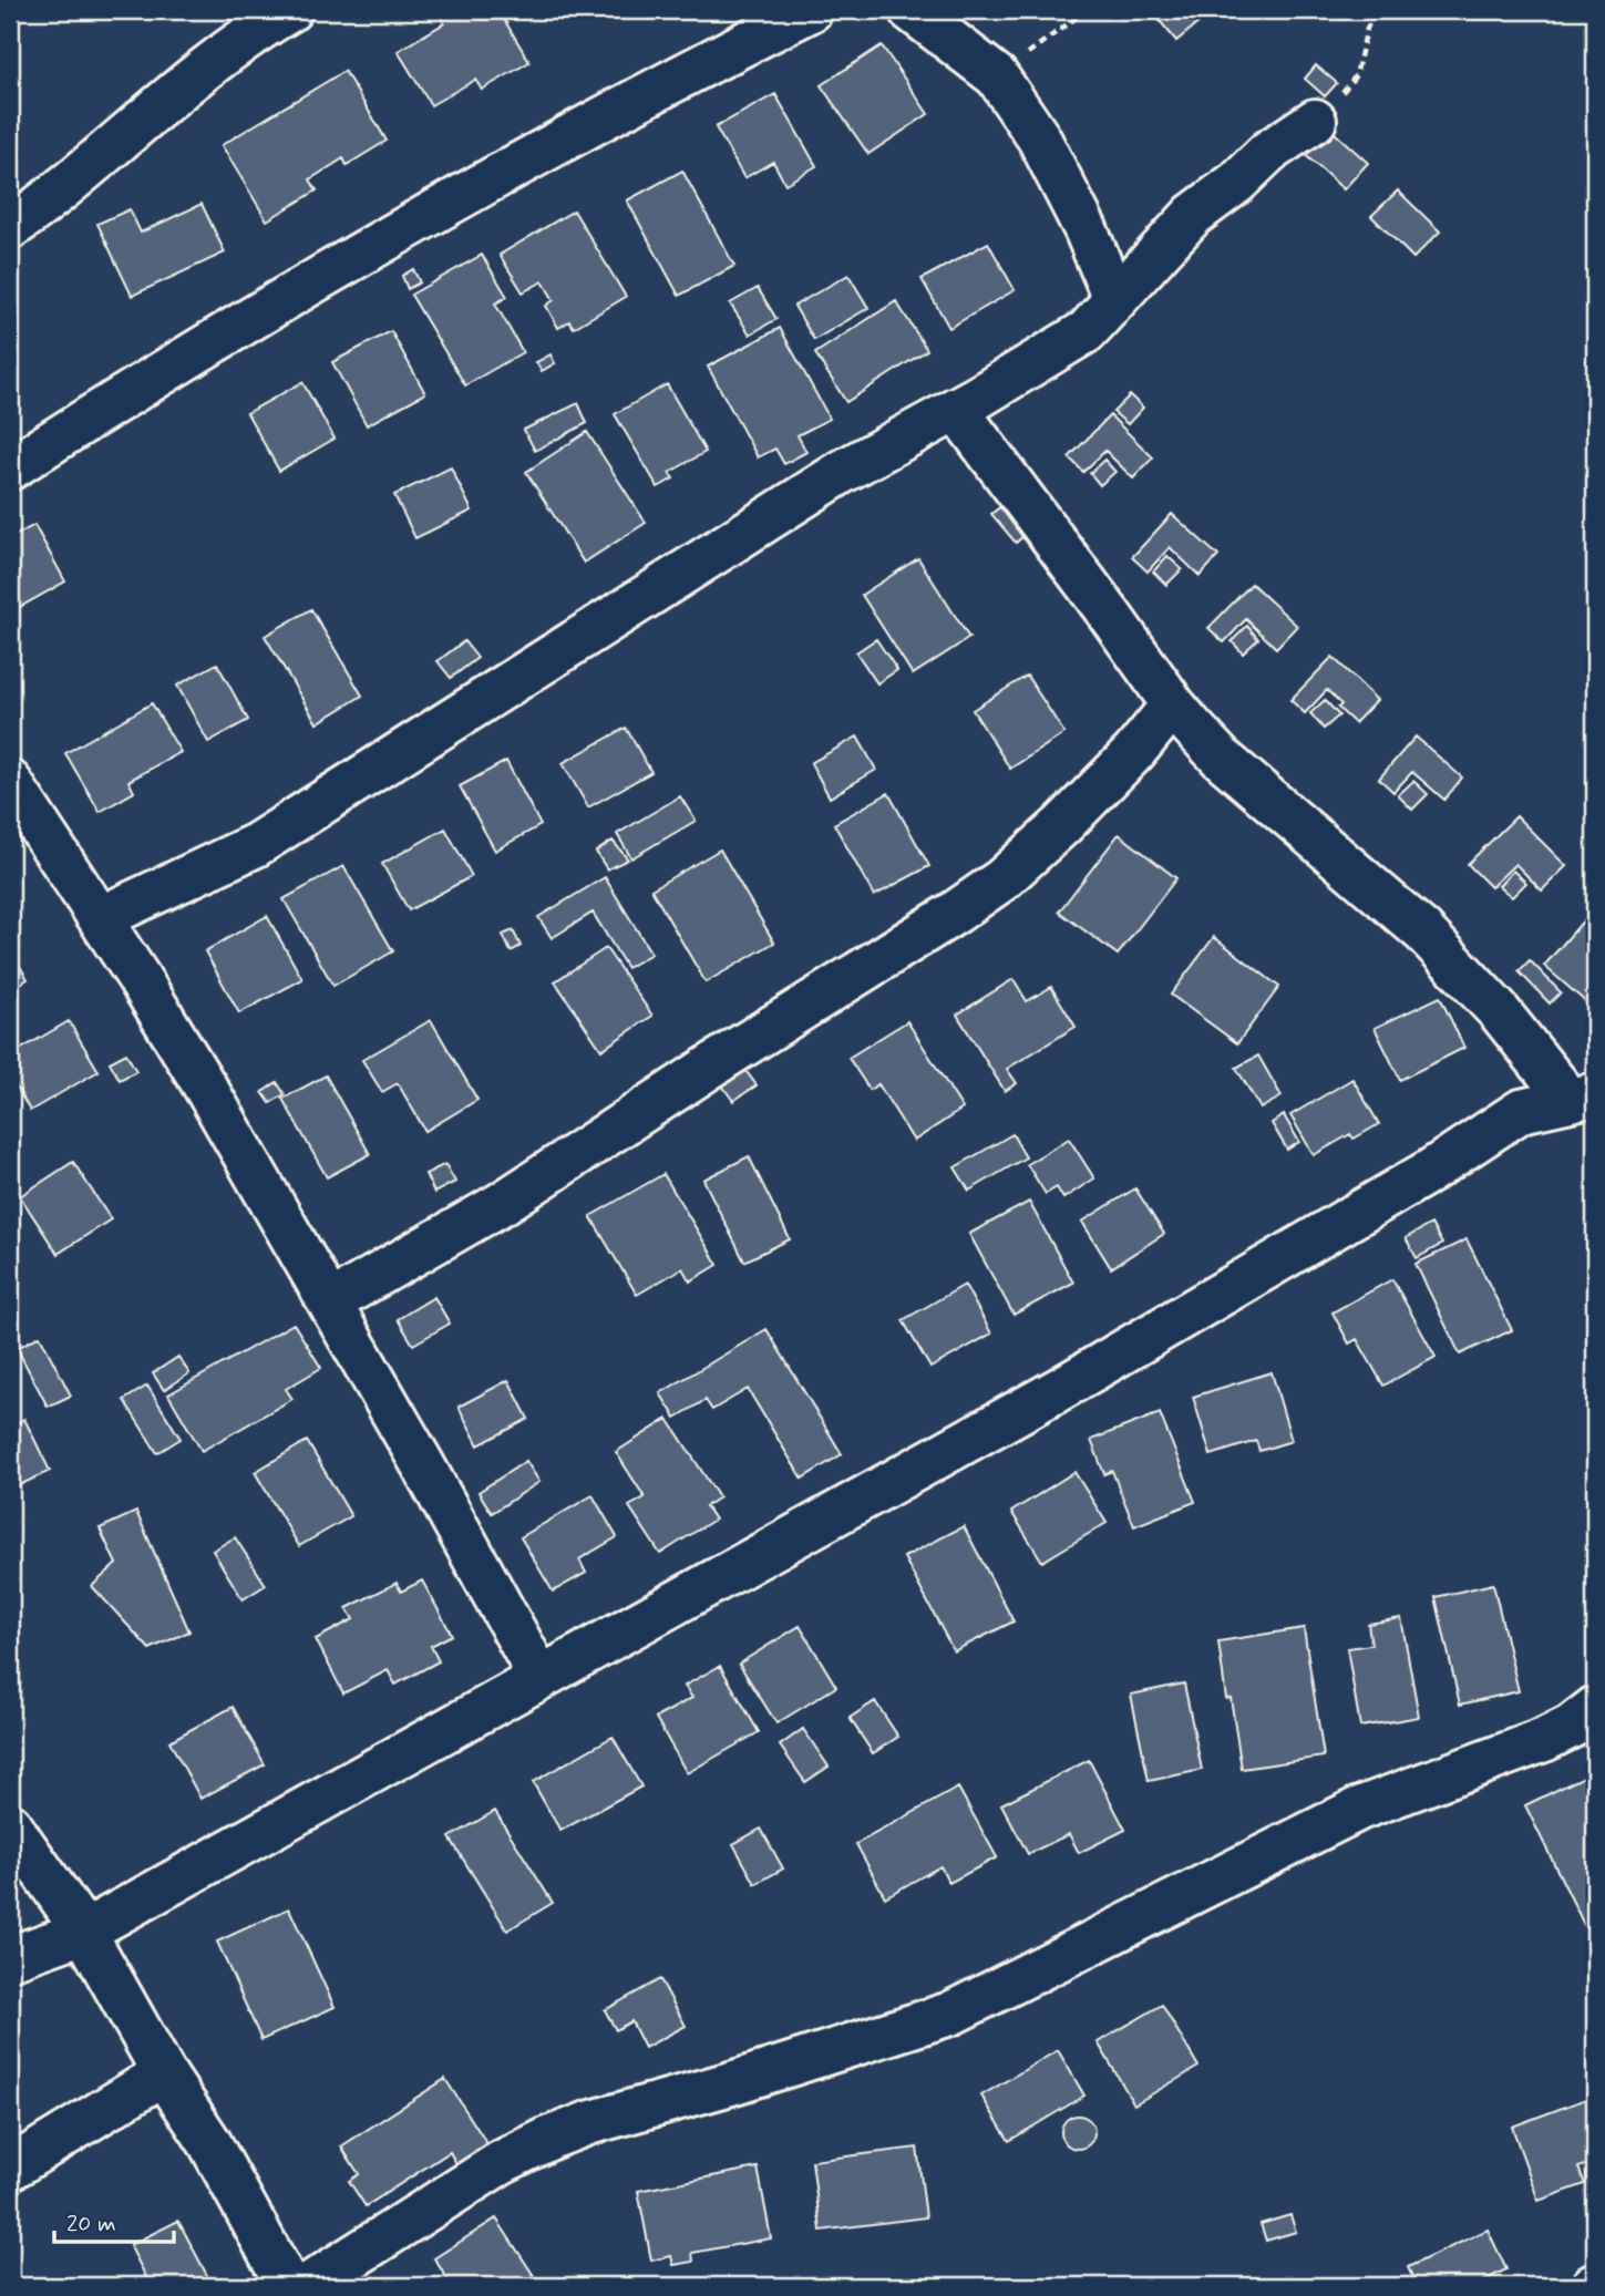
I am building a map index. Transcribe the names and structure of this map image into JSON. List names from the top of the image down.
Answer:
{
  "scale_bar": "20 m"
}
